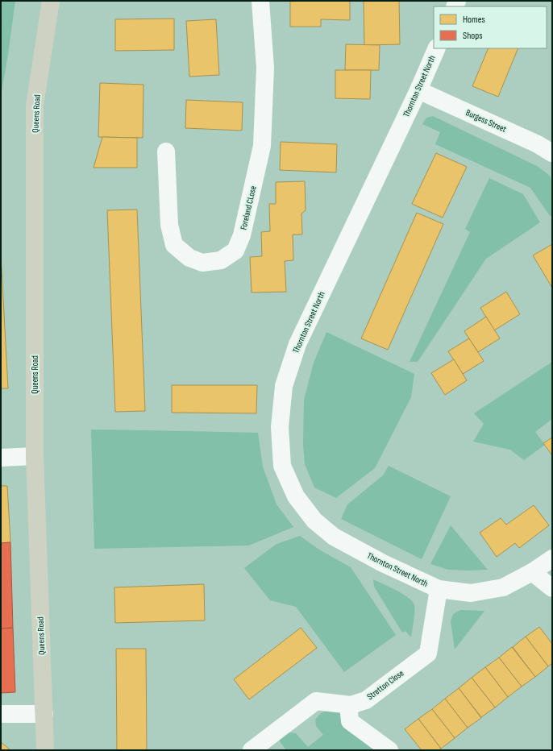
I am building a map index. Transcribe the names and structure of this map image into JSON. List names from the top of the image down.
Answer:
{
  "streets": {
    "highway": ["Queens Road"],
    "street": [
      "Thornton Street North",
      "Burgess Street",
      "Foreland CLose",
      "Stretton Close"
    ]
  },
  "crossings": [
    ["Thornton Street North", "Burgess Street"],
    ["Thornton Street North", "Stretton Close"]
  ],
  "legend": ["Homes", "Shops"]
}
